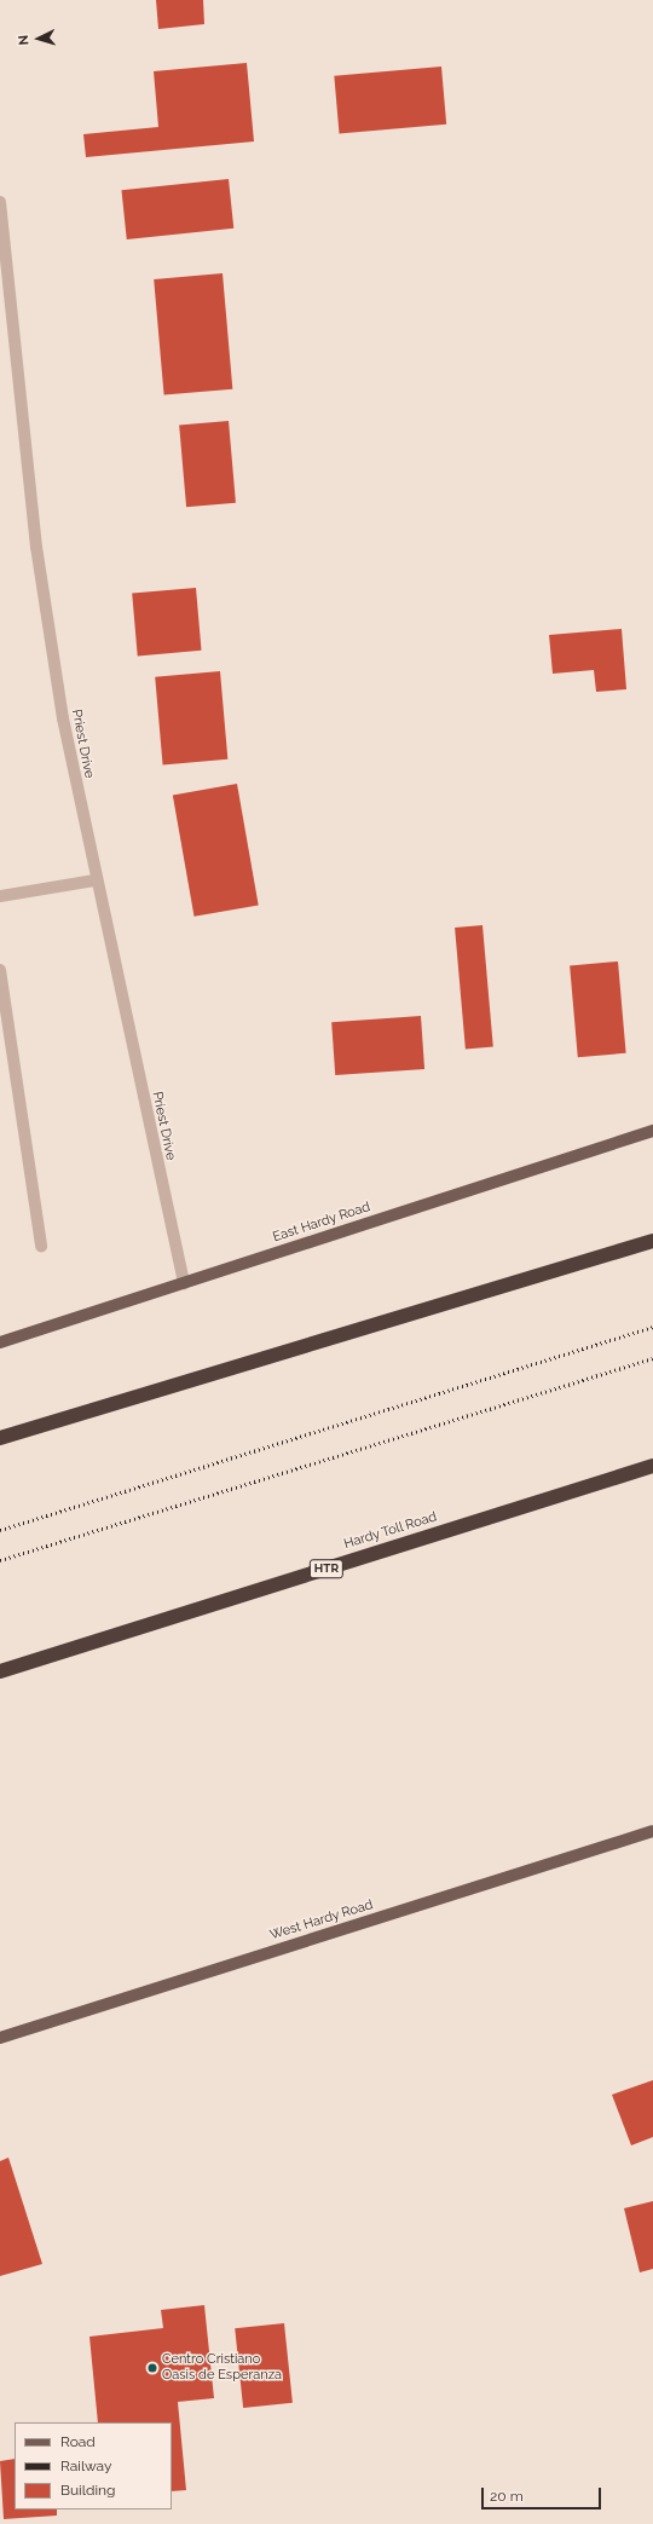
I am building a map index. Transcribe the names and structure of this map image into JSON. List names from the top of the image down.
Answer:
{
  "streets": {
    "highway": ["Hardy Toll Road", "HTR"],
    "main road": ["East Hardy Road", "West Hardy Road"],
    "street": ["Priest Drive"]
  },
  "crossings": [
    ["Priest Drive", "East Hardy Road"]
  ],
  "places": ["Centro Cristiano Oasis de Esperanza"],
  "legend": ["Road", "Railway", "Building"],
  "scale_bar": "20 m",
  "north": "left"
}
